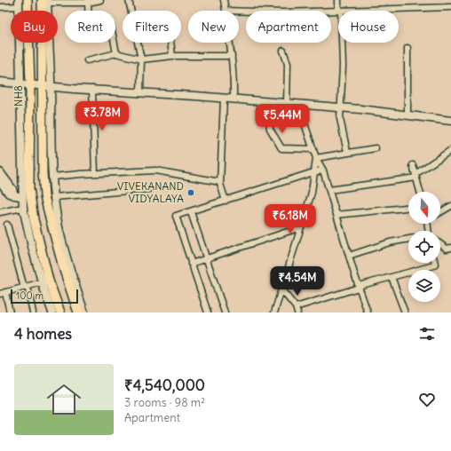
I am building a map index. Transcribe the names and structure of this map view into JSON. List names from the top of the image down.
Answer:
{
  "streets": {
    "main road": ["NH8"]
  },
  "places": ["VIVEKANAND VIDYALAYA"],
  "scale_bar": "100 m",
  "north": "bottom",
  "page": {
    "chip": [
      "Buy",
      "Rent",
      "Filters",
      "New",
      "Apartment",
      "House"
    ],
    "price": [
      "₹3.78M",
      "₹5.44M",
      "₹6.18M",
      "₹4.54M"
    ],
    "scale": "100 m",
    "heading": "4 homes",
    "list": [
      {
        "name": "₹4,540,000",
        "note": "3 rooms · 98 m² · Apartment"
      }
    ]
  }
}
